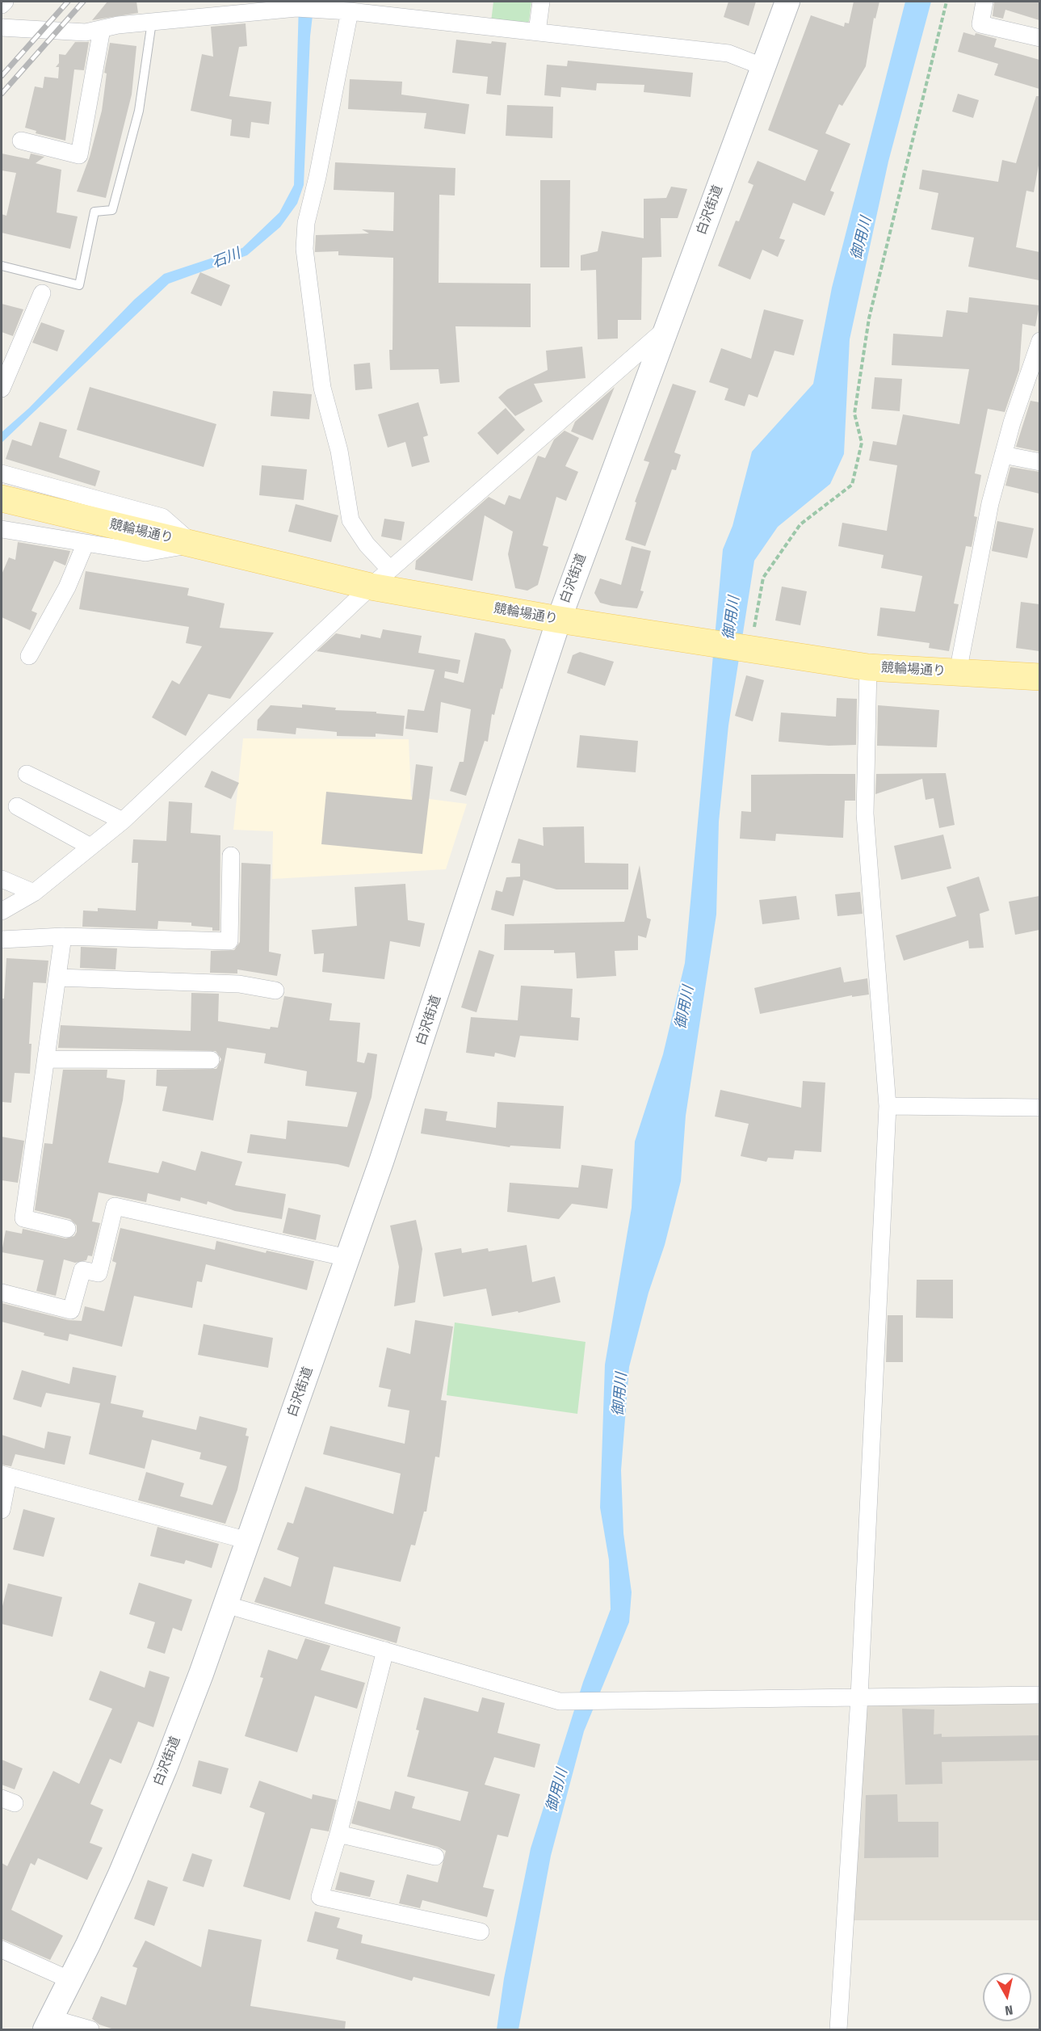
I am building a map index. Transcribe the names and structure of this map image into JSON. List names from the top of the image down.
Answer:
{
  "streets": {
    "main road": ["白沢街道", "競輪場通り"]
  },
  "crossings": [
    ["白沢街道", "競輪場通り"]
  ],
  "water": ["御用川", "石川"],
  "north": "bottom"
}
